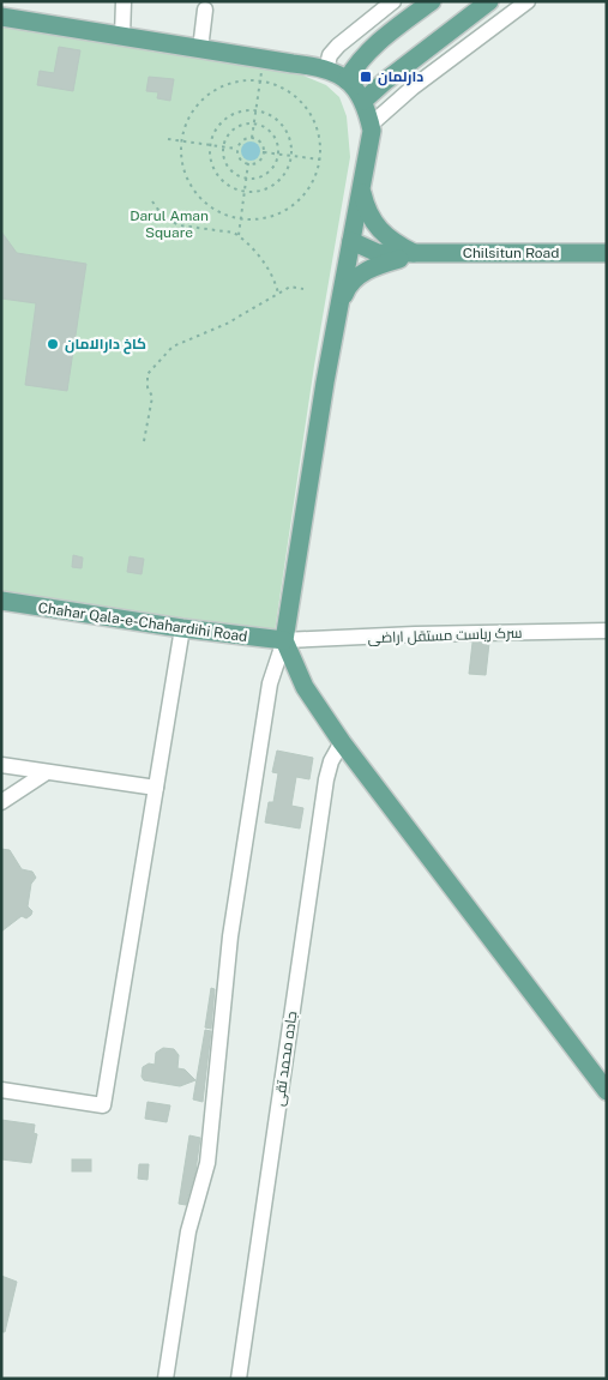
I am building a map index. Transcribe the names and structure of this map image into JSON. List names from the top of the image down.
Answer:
{
  "streets": {
    "main road": ["Chilsitun Road", "Chahar Qala-e-Chahardihi Road"],
    "street": ["سرک ریاست مستقل اراضی", "جاده محمد تقی"]
  },
  "crossings": [
    ["Chahar Qala-e-Chahardihi Road", "سرک ریاست مستقل اراضی"]
  ],
  "parks": ["Darul Aman Square"],
  "places": {
    "transit": ["دارلمان"],
    "other": ["کاخ دارالامان"]
  }
}
